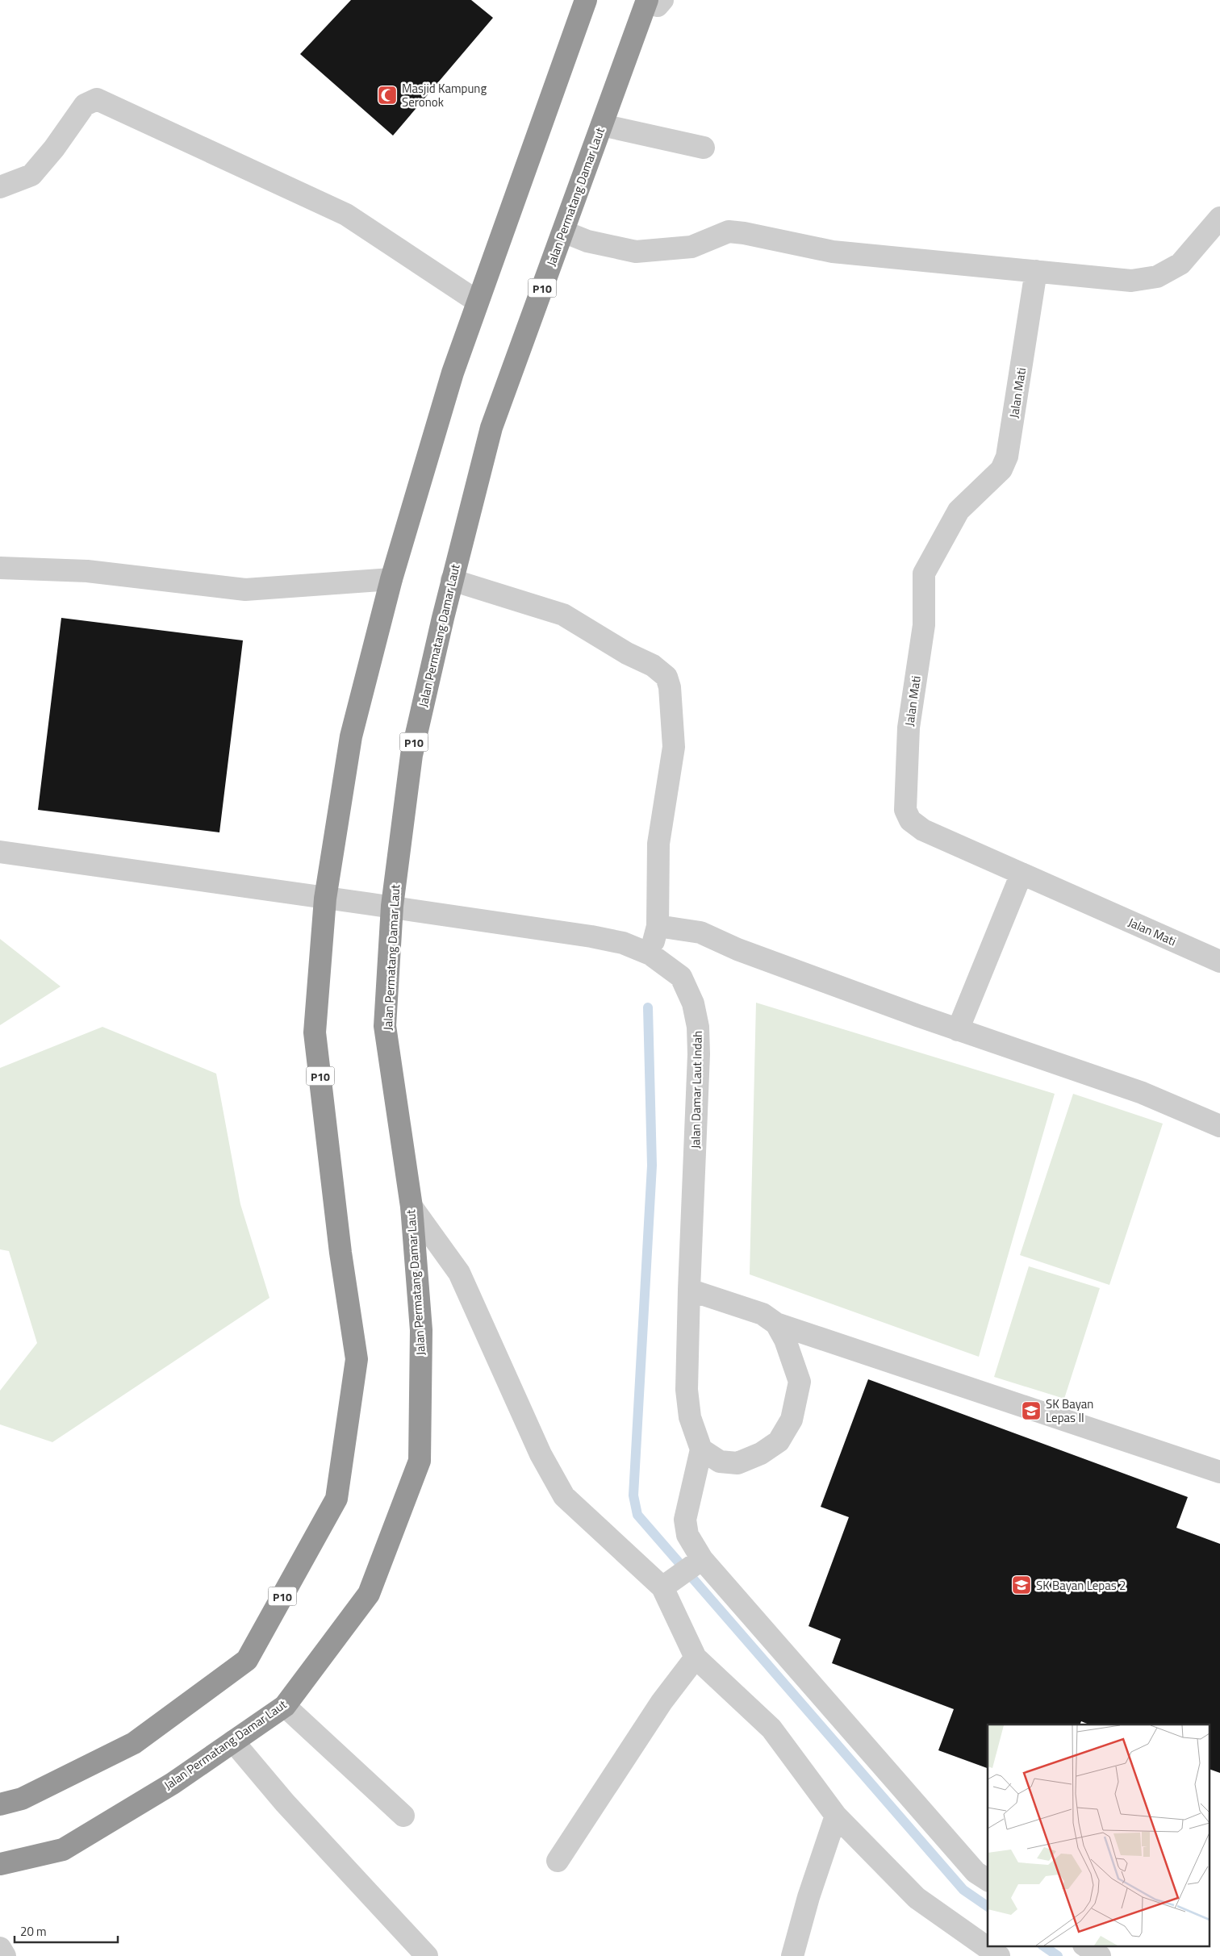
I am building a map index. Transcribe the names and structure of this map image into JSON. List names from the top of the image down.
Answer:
{
  "streets": {
    "highway": ["Jalan Permatang Damar Laut", "P10"],
    "street": ["Jalan Mati", "Jalan Damar Laut Indah"]
  },
  "crossings": [
    ["Jalan Permatang Damar Laut", "Jalan Damar Laut Indah"],
    ["P10", "Jalan Damar Laut Indah"]
  ],
  "places": {
    "mosque": ["Masjid Kampung Seronok"],
    "school or university": ["SK Bayan Lepas II", "SK Bayan Lepas 2"]
  },
  "scale_bar": "20 m"
}
